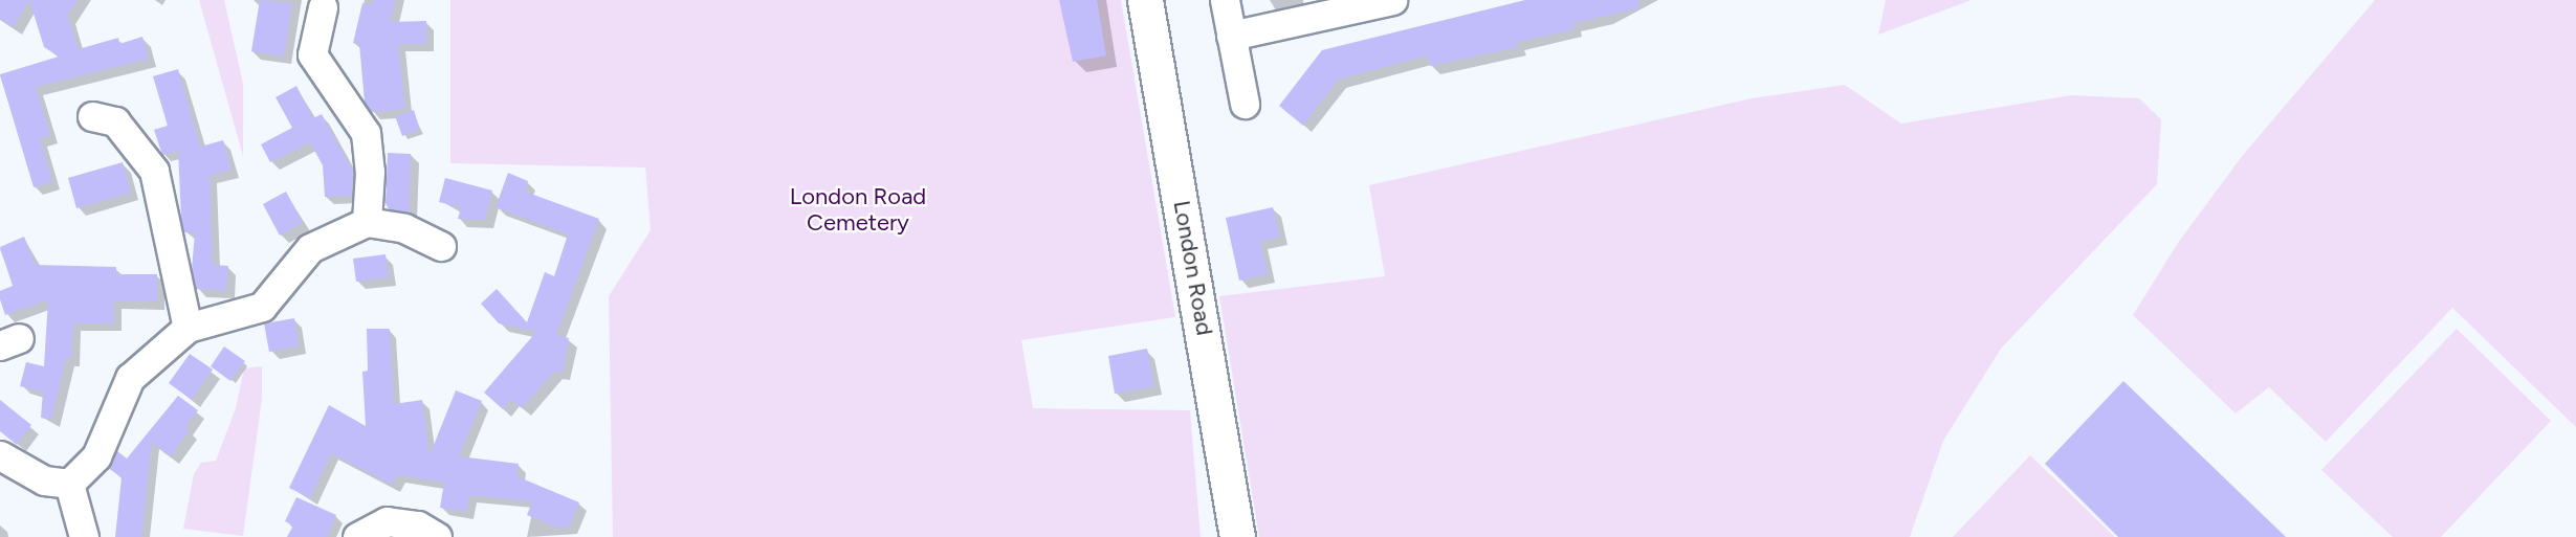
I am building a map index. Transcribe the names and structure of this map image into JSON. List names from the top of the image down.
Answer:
{
  "streets": {
    "street": ["London Road"]
  },
  "parks": ["London Road Cemetery"]
}
